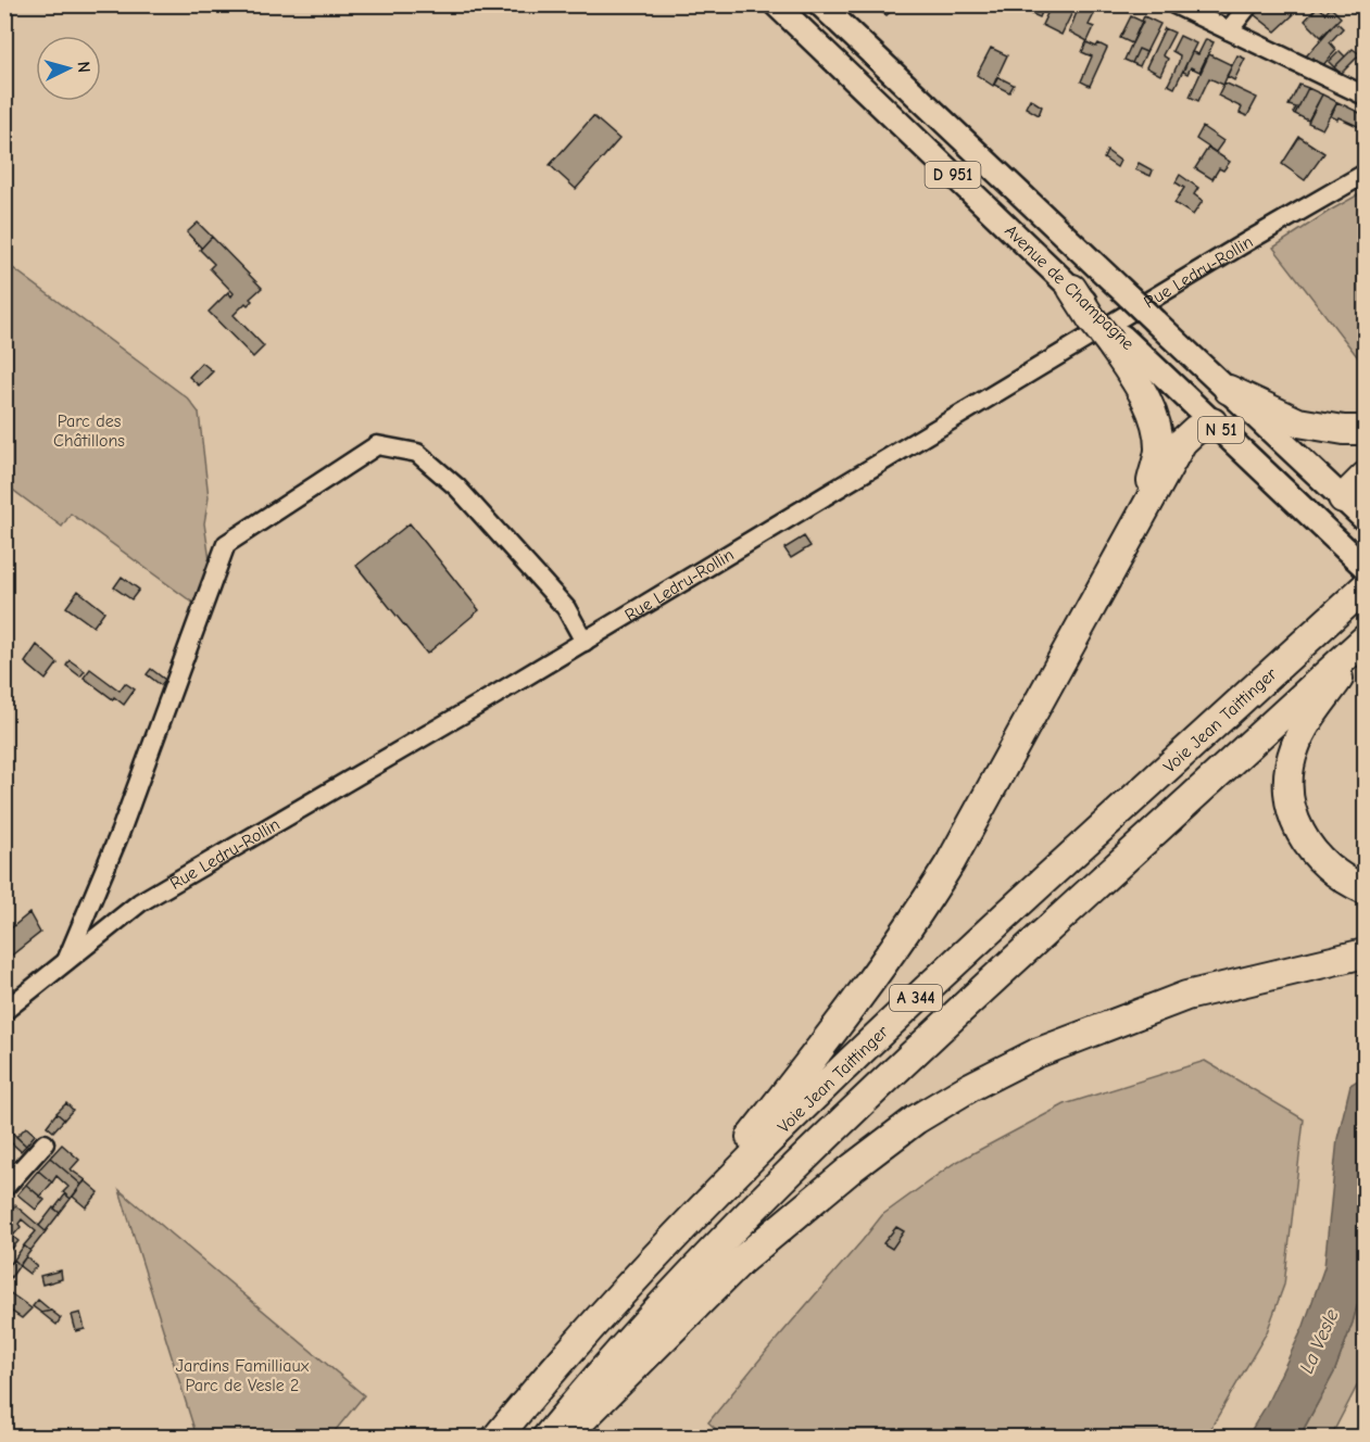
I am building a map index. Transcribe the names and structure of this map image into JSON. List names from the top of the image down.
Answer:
{
  "streets": {
    "highway": ["Voie Jean Taittinger", "A 344"],
    "main road": ["D 951", "Avenue de Champagne", "N 51"],
    "street": ["Rue Ledru-Rollin"]
  },
  "water": ["La Vesle"],
  "parks": ["Parc des Châtillons", "Jardins Familliaux Parc de Vesle 2"],
  "north": "right"
}
